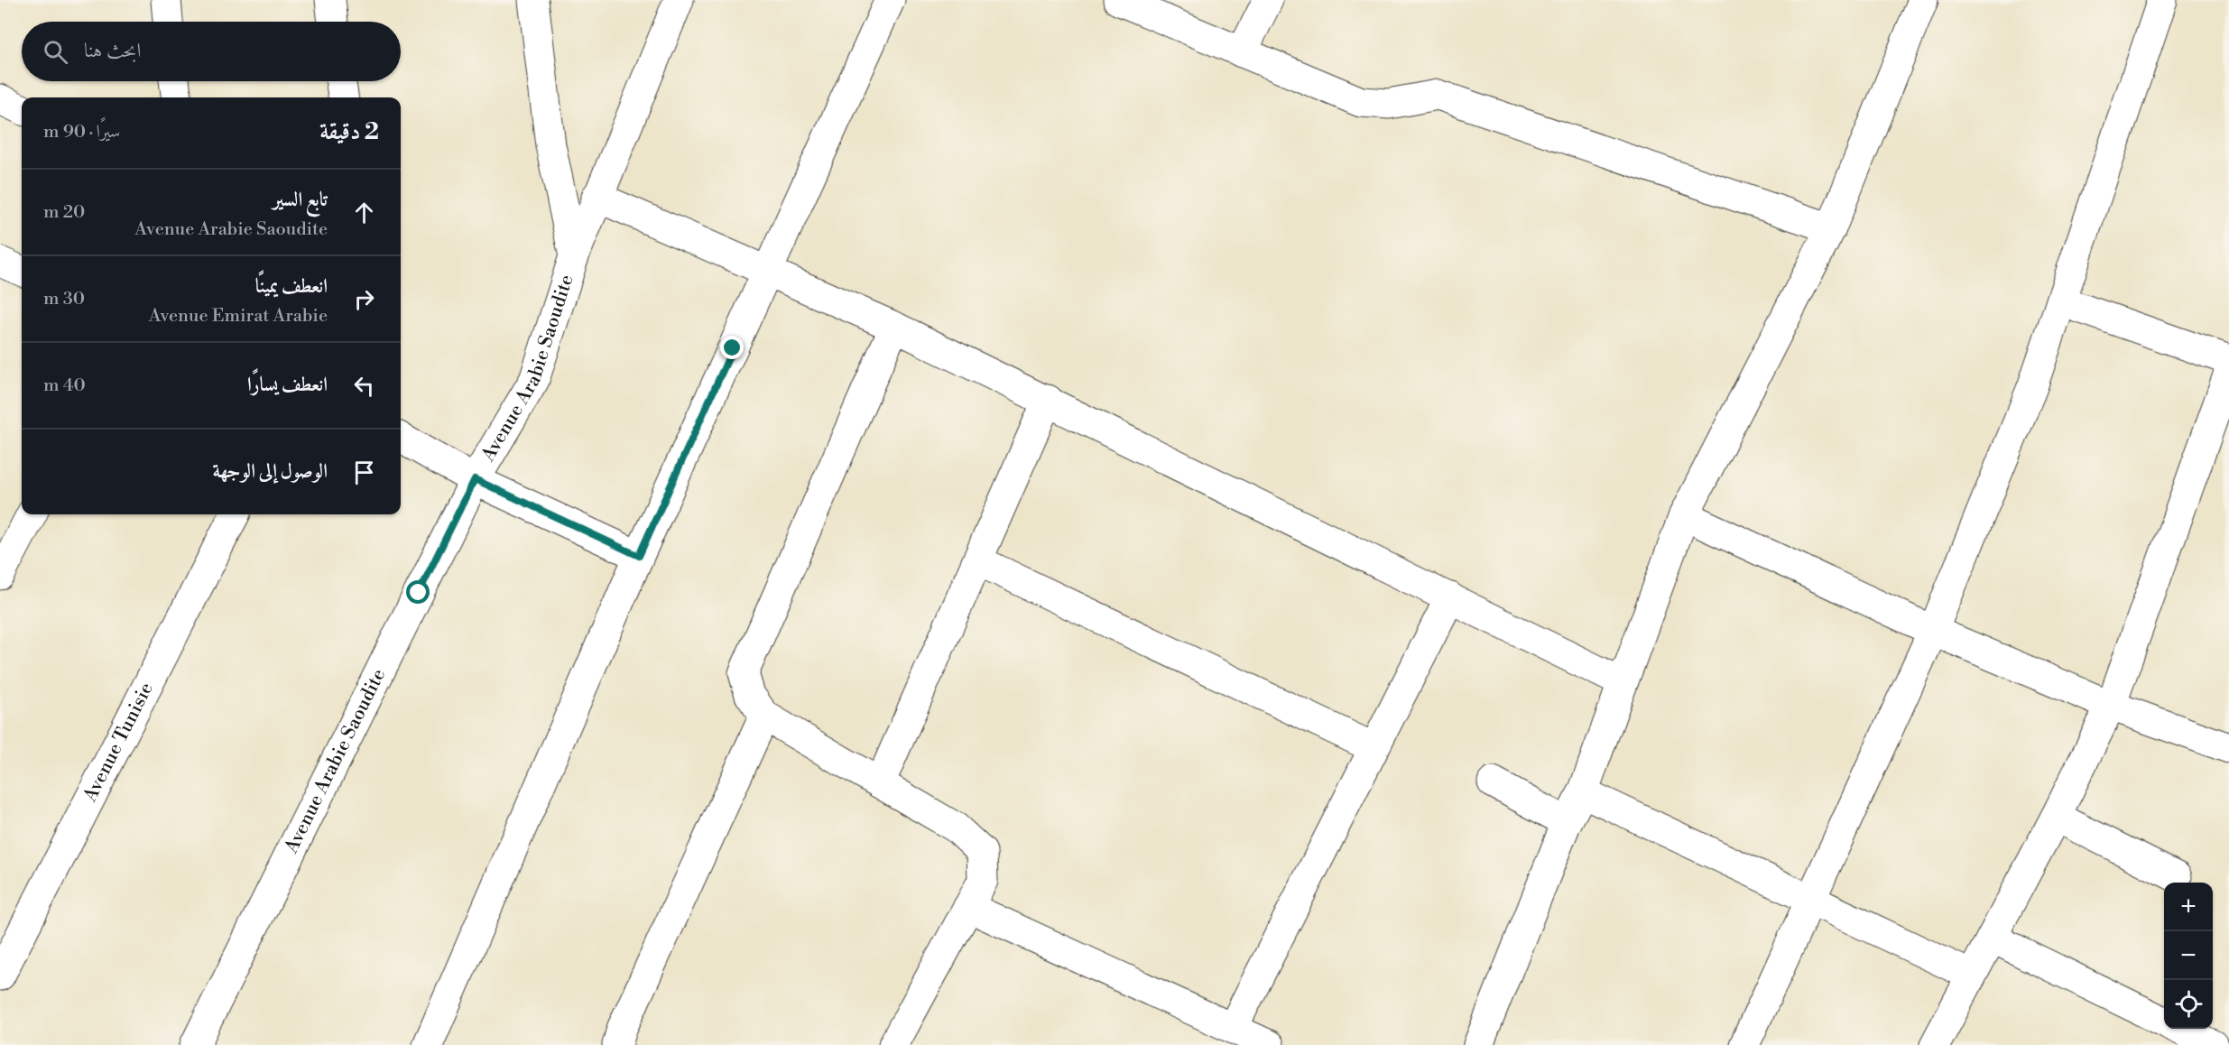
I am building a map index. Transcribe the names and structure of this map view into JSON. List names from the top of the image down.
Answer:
{
  "streets": {
    "street": ["Avenue Arabie Saoudite", "Avenue Tunisie"]
  },
  "page": {
    "search": "ابحث هنا",
    "heading": ["2 دقيقة", "سيرًا · 90 m"],
    "list": [
      ["تابع السير", "Avenue Arabie Saoudite", "20 m"],
      ["انعطف يمينًا", "Avenue Emirat Arabie", "30 m"],
      ["انعطف يسارًا", "40 m"],
      "الوصول إلى الوجهة"
    ],
    "map_buttons": ["+", "−"]
  }
}
